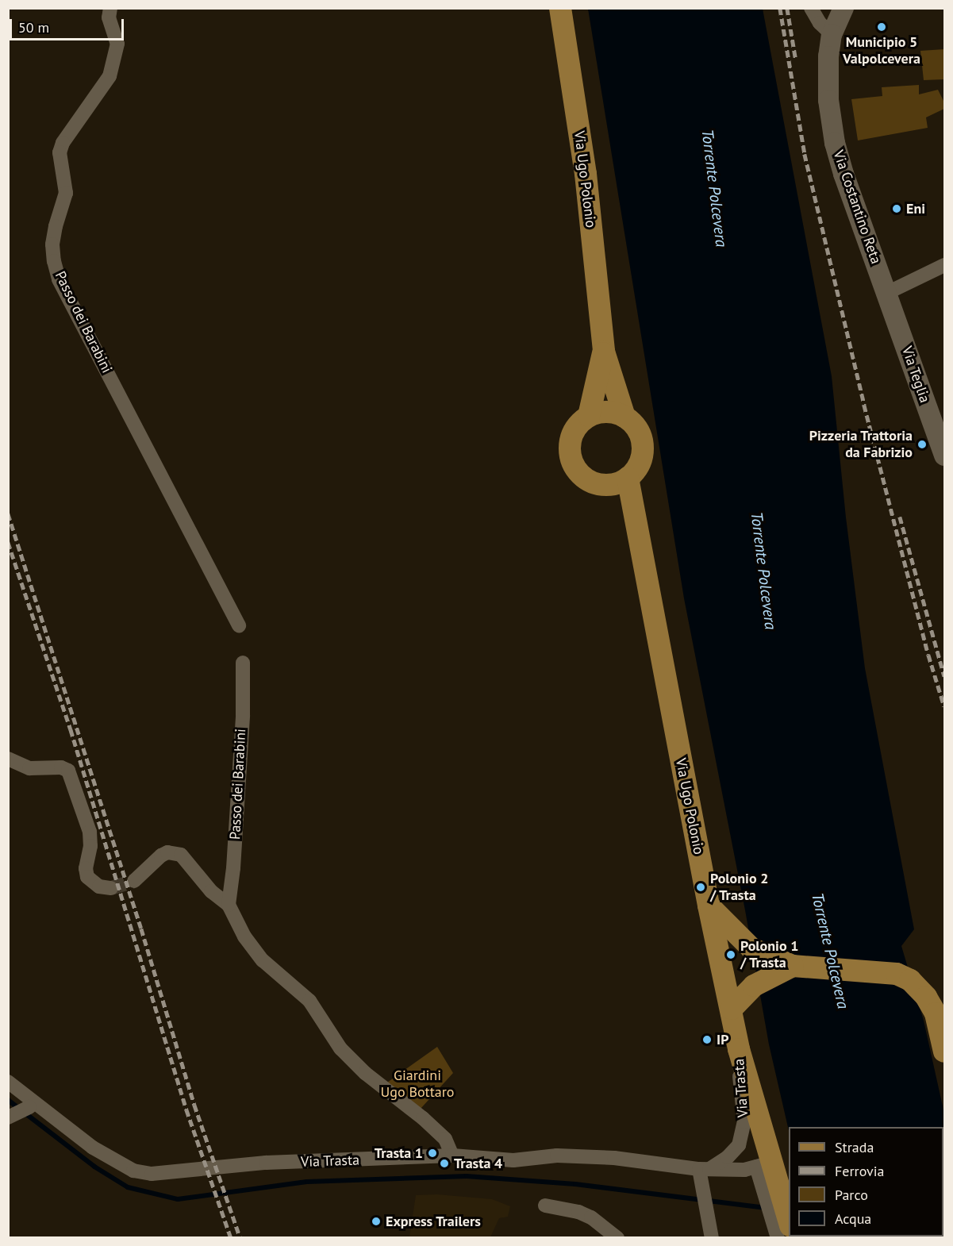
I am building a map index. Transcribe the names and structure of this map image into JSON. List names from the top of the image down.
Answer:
{
  "streets": {
    "main road": ["Via Ugo Polonio", "Via Costantino Reta", "Via Teglia"],
    "street": ["Passo dei Barabini", "Via Trasta"]
  },
  "crossings": [
    ["Via Ugo Polonio", "Via Trasta"],
    ["Via Costantino Reta", "Via Teglia"]
  ],
  "water": ["Torrente Polcevera"],
  "parks": ["Giardini Ugo Bottaro"],
  "places": [
    "Municipio 5 Valpolcevera",
    "Eni",
    "Pizzeria Trattoria da Fabrizio",
    "Polonio 2 / Trasta",
    "Polonio 1 / Trasta",
    "IP",
    "Trasta 1",
    "Trasta 4",
    "Express Trailers"
  ],
  "legend": [
    "Strada",
    "Ferrovia",
    "Parco",
    "Acqua"
  ],
  "scale_bar": "50 m"
}
